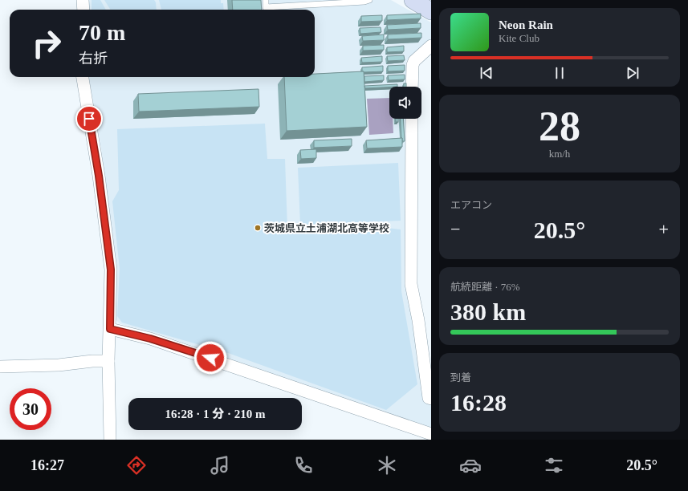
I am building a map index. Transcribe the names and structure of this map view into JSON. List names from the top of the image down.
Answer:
{
  "places": ["茨城県立土浦湖北高等学校"],
  "page": {
    "turn": ["70 m", "右折"],
    "song": ["Neon Rain", "Kite Club"],
    "tile": [
      ["28", "km/h"],
      "エアコン",
      ["航続距離 · 76%", "380 km"],
      ["到着", "16:28"]
    ],
    "heat": ["−", "20.5°", "+"],
    "limit": "30",
    "trip": "16:28 · 1 分 · 210 m",
    "tabs": ["16:27", "20.5°"]
  }
}
